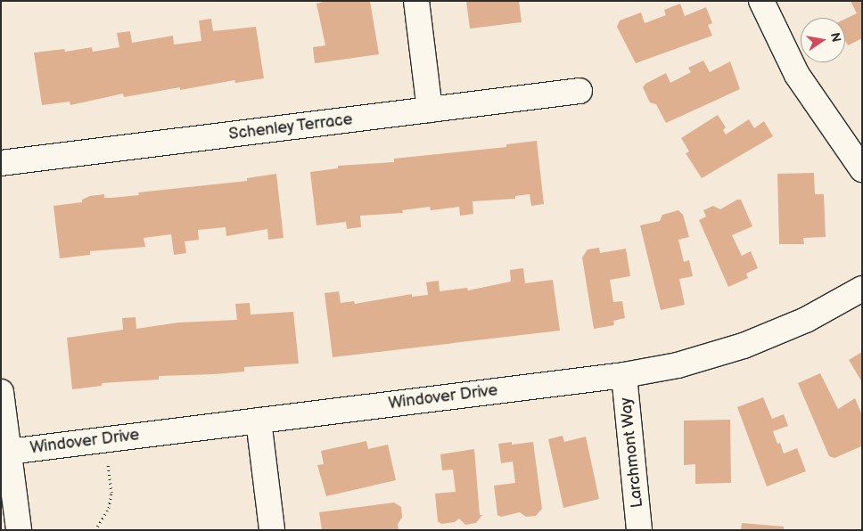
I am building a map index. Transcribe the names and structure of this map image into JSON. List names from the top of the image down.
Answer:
{
  "streets": {
    "street": ["Schenley Terrace", "Windover Drive", "Larchmont Way"]
  },
  "crossings": [
    ["Windover Drive", "Larchmont Way"]
  ],
  "north": "right"
}
